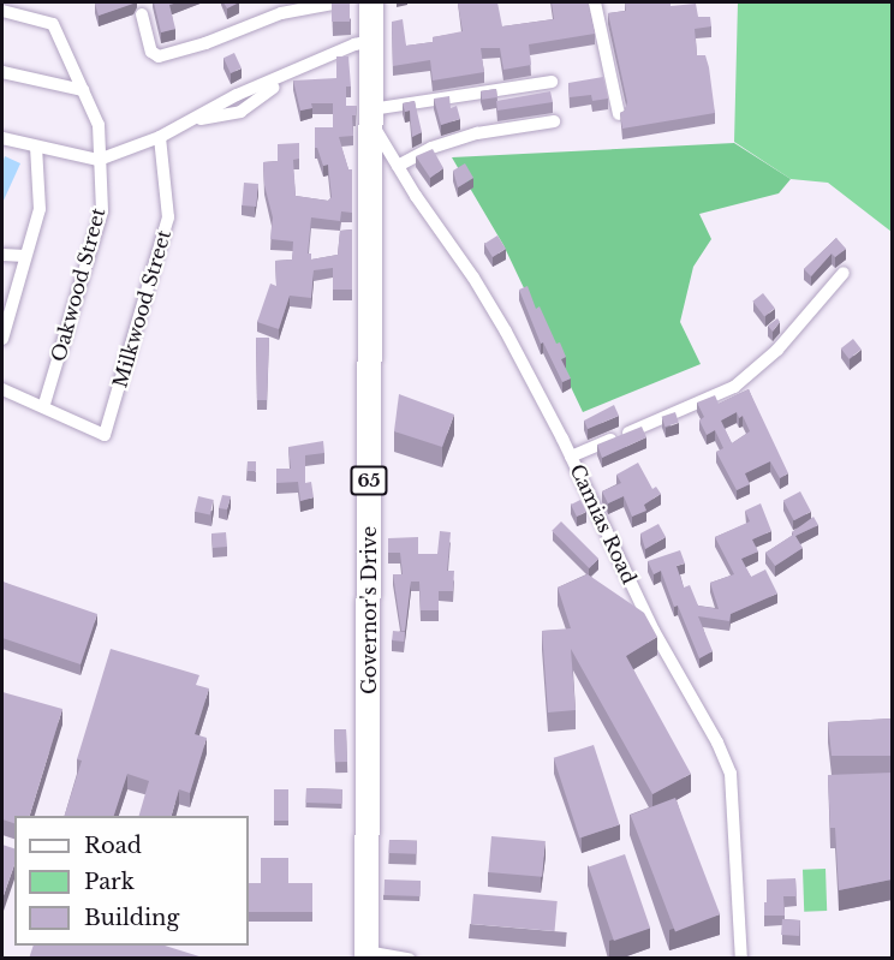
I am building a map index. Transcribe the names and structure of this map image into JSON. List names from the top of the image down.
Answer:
{
  "streets": {
    "highway": ["65", "Governor's Drive"],
    "street": ["Oakwood Street", "Milkwood Street", "Camias Road"]
  },
  "crossings": [
    ["Oakwood Street", "Milkwood Street"],
    ["Camias Road", "Governor's Drive"]
  ],
  "legend": ["Road", "Park", "Building"]
}
